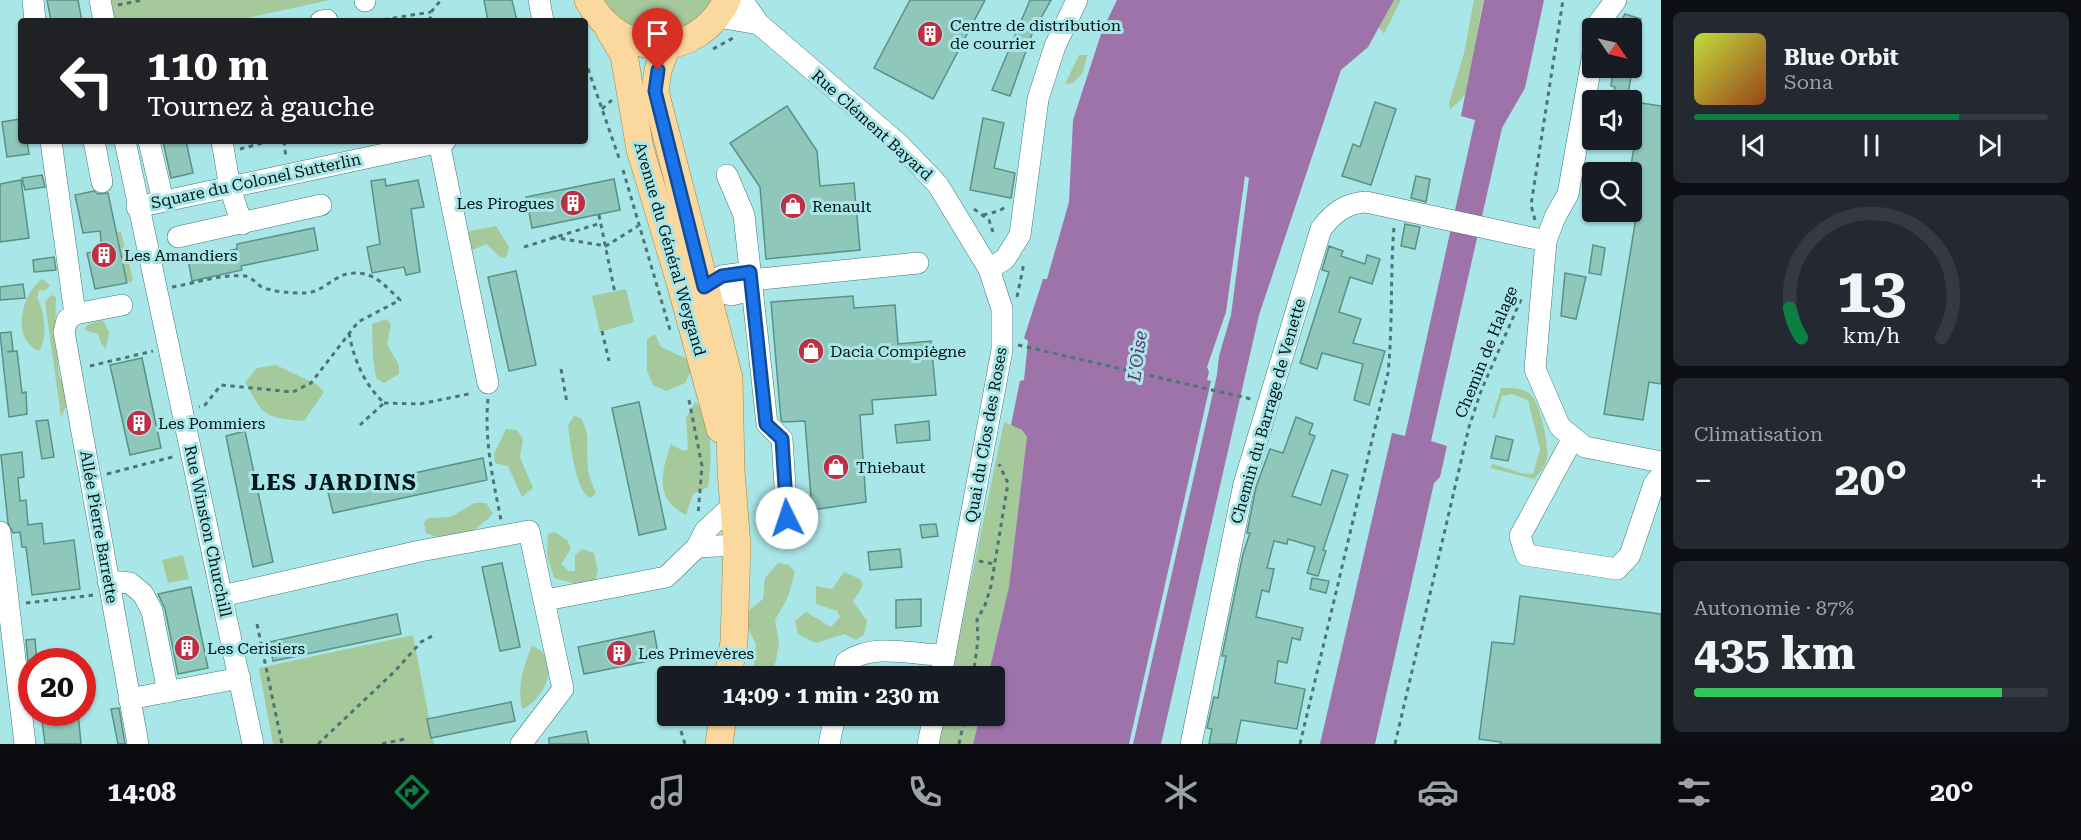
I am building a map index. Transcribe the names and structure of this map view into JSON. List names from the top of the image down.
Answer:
{
  "streets": {
    "main road": ["Avenue du Général Weygand"],
    "street": [
      "Rue Clément Bayard",
      "Square du Colonel Sutterlin",
      "Chemin du Barrage de Venette",
      "Quai du Clos des Roses",
      "Allée Pierre Barrette",
      "Rue Winston Churchill"
    ],
    "path": ["Chemin de Halage"]
  },
  "crossings": [
    ["Rue Clément Bayard", "Quai du Clos des Roses"],
    ["Square du Colonel Sutterlin", "Rue Winston Churchill"]
  ],
  "districts": ["LES JARDINS"],
  "water": ["L'Oise"],
  "places": {
    "building": [
      "Centre de distribution de courrier",
      "Les Pirogues",
      "Les Amandiers",
      "Les Pommiers",
      "Les Cerisiers",
      "Les Primevères"
    ],
    "shop": ["Renault", "Dacia Compiègne", "Thiebaut"]
  },
  "north": "bottom right",
  "page": {
    "turn": ["110 m", "Tournez à gauche"],
    "song": ["Blue Orbit", "Sona"],
    "tile": [
      "Climatisation",
      ["Autonomie · 87%", "435 km"]
    ],
    "heat": ["−", "20°", "+"],
    "limit": "20",
    "trip": "14:09 · 1 min · 230 m",
    "tabs": ["14:08", "20°"],
    "gauge": ["13", "km/h"]
  }
}
